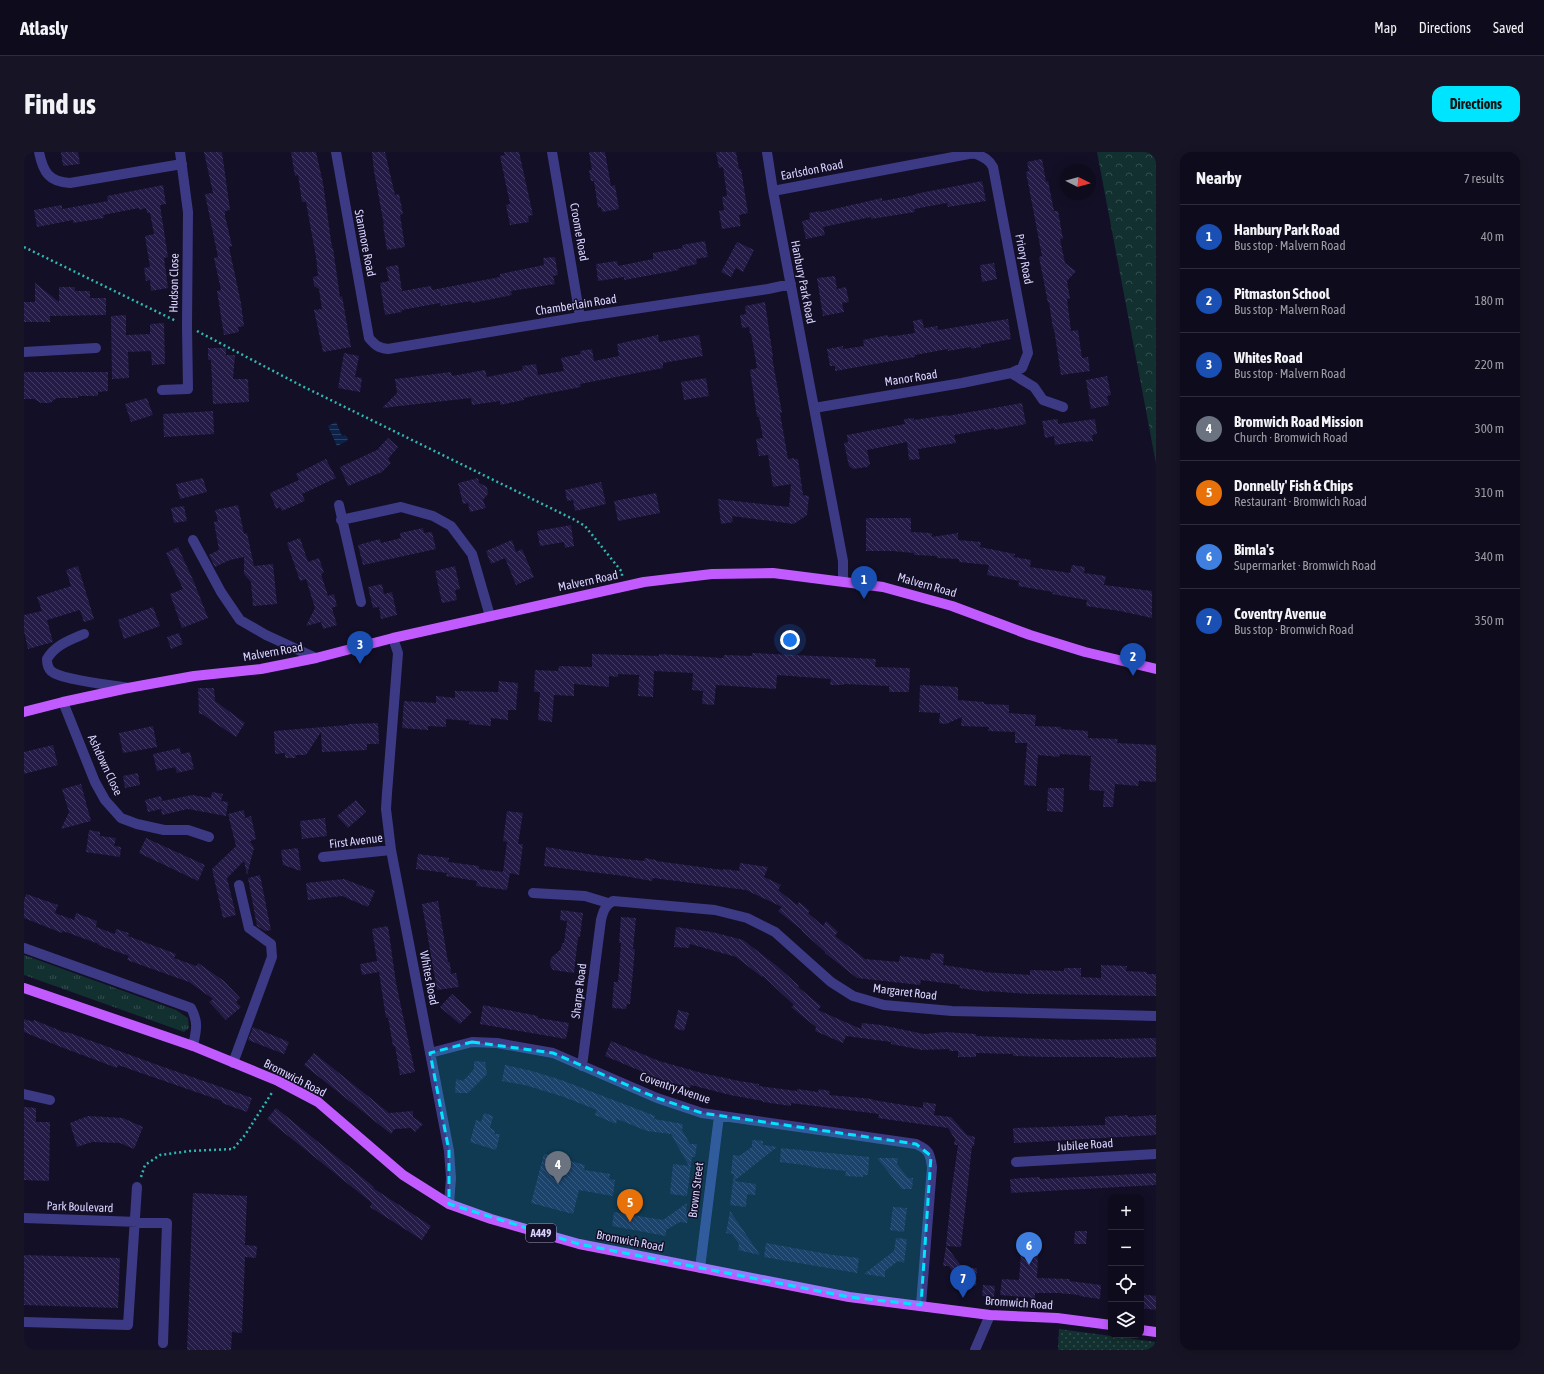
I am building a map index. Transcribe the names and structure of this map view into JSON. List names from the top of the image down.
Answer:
{
  "streets": {
    "main road": ["Malvern Road", "Bromwich Road", "A449"],
    "street": [
      "Earlsdon Road",
      "Croome Road",
      "Stanmore Road",
      "Priory Road",
      "Hanbury Park Road",
      "Hudson Close",
      "Chamberlain Road",
      "Manor Road",
      "Ashdown Close",
      "First Avenue",
      "Whites Road",
      "Sharpe Road",
      "Margaret Road",
      "Coventry Avenue",
      "Jubilee Road",
      "Brown Street",
      "Park Boulevard"
    ]
  },
  "crossings": [
    ["Earlsdon Road", "Priory Road"],
    ["Earlsdon Road", "Hanbury Park Road"],
    ["Croome Road", "Chamberlain Road"],
    ["Stanmore Road", "Chamberlain Road"],
    ["Priory Road", "Manor Road"],
    ["Hanbury Park Road", "Chamberlain Road"],
    ["Hanbury Park Road", "Manor Road"],
    ["Hanbury Park Road", "Malvern Road"],
    ["Malvern Road", "Ashdown Close"],
    ["Malvern Road", "Whites Road"],
    ["First Avenue", "Whites Road"],
    ["Whites Road", "Bromwich Road"],
    ["Whites Road", "Coventry Avenue"],
    ["Sharpe Road", "Margaret Road"],
    ["Sharpe Road", "Coventry Avenue"],
    ["Bromwich Road", "Coventry Avenue"],
    ["Bromwich Road", "Brown Street"],
    ["Coventry Avenue", "Brown Street"]
  ],
  "north": "right",
  "page": {
    "header": "Atlasly",
    "nav": ["Map", "Directions", "Saved"],
    "buttons": "Directions",
    "title": "Find us",
    "heading": ["Nearby", "7 results"],
    "list": [
      {
        "mark": "1",
        "name": "Hanbury Park Road",
        "note": "Bus stop · Malvern Road",
        "value": "40 m"
      },
      {
        "mark": "2",
        "name": "Pitmaston School",
        "note": "Bus stop · Malvern Road",
        "value": "180 m"
      },
      {
        "mark": "3",
        "name": "Whites Road",
        "note": "Bus stop · Malvern Road",
        "value": "220 m"
      },
      {
        "mark": "4",
        "name": "Bromwich Road Mission",
        "note": "Church · Bromwich Road",
        "value": "300 m"
      },
      {
        "mark": "5",
        "name": "Donnelly' Fish & Chips",
        "note": "Restaurant · Bromwich Road",
        "value": "310 m"
      },
      {
        "mark": "6",
        "name": "Bimla's",
        "note": "Supermarket · Bromwich Road",
        "value": "340 m"
      },
      {
        "mark": "7",
        "name": "Coventry Avenue",
        "note": "Bus stop · Bromwich Road",
        "value": "350 m"
      }
    ],
    "pins": [
      "1",
      "3",
      "2",
      "4",
      "5",
      "6",
      "7"
    ],
    "map_buttons": ["+", "−"]
  }
}
